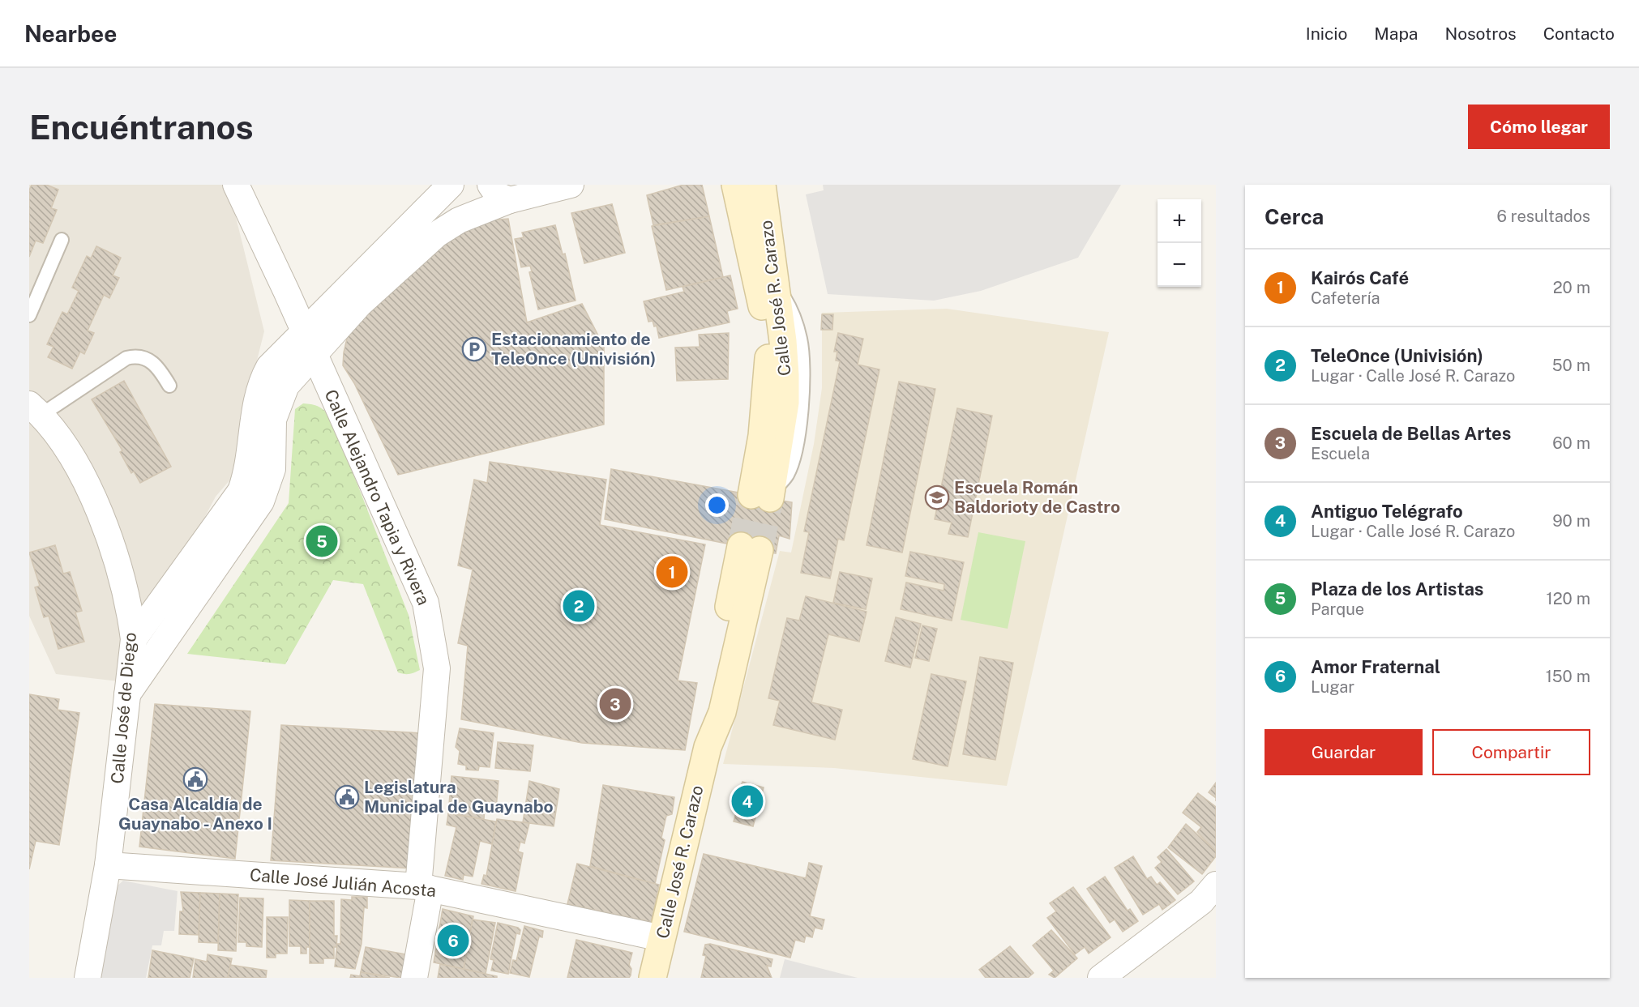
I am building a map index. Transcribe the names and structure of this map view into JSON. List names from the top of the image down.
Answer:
{
  "streets": {
    "street": [
      "Calle José R. Carazo",
      "Calle Alejandro Tapia y Rivera",
      "Calle José de Diego",
      "Calle José Julián Acosta"
    ]
  },
  "crossings": [
    ["Calle José R. Carazo", "Calle José Julián Acosta"],
    ["Calle Alejandro Tapia y Rivera", "Calle José Julián Acosta"],
    ["Calle José de Diego", "Calle José Julián Acosta"]
  ],
  "places": {
    "parking": ["Estacionamiento de TeleOnce (Univisión)"],
    "school or university": ["Escuela Román Baldorioty de Castro"],
    "public building": ["Casa Alcaldía de Guaynabo - Anexo I", "Legislatura Municipal de Guaynabo"]
  },
  "page": {
    "header": "Nearbee",
    "nav": [
      "Inicio",
      "Mapa",
      "Nosotros",
      "Contacto"
    ],
    "buttons": [
      "Cómo llegar",
      ["Guardar", "Compartir"]
    ],
    "title": "Encuéntranos",
    "heading": ["Cerca", "6 resultados"],
    "map_buttons": ["+", "−"],
    "list": [
      {
        "mark": "1",
        "name": "Kairós Café",
        "note": "Cafetería",
        "value": "20 m"
      },
      {
        "mark": "2",
        "name": "TeleOnce (Univisión)",
        "note": "Lugar · Calle José R. Carazo",
        "value": "50 m"
      },
      {
        "mark": "3",
        "name": "Escuela de Bellas Artes",
        "note": "Escuela",
        "value": "60 m"
      },
      {
        "mark": "4",
        "name": "Antiguo Telégrafo",
        "note": "Lugar · Calle José R. Carazo",
        "value": "90 m"
      },
      {
        "mark": "5",
        "name": "Plaza de los Artistas",
        "note": "Parque",
        "value": "120 m"
      },
      {
        "mark": "6",
        "name": "Amor Fraternal",
        "note": "Lugar",
        "value": "150 m"
      }
    ],
    "pins": [
      "5",
      "1",
      "2",
      "3",
      "4",
      "6"
    ]
  }
}
